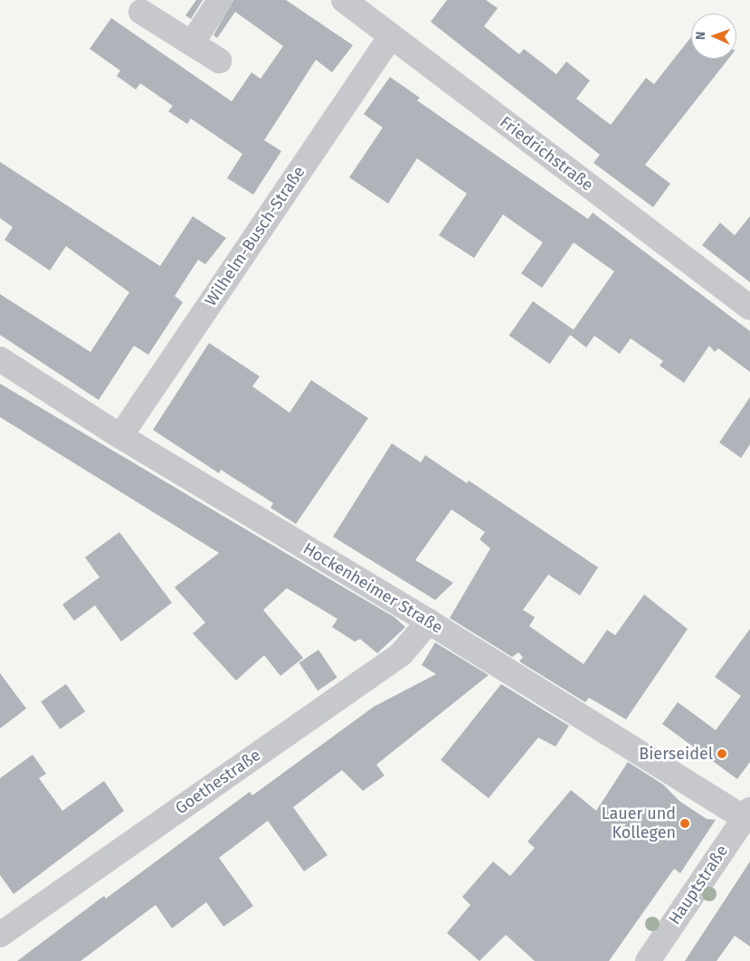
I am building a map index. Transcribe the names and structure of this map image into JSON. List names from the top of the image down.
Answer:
{
  "streets": {
    "street": [
      "Friedrichstraße",
      "Wilhelm-Busch-Straße",
      "Hockenheimer Straße",
      "Goethestraße",
      "Hauptstraße"
    ]
  },
  "crossings": [
    ["Friedrichstraße", "Wilhelm-Busch-Straße"],
    ["Wilhelm-Busch-Straße", "Hockenheimer Straße"],
    ["Hockenheimer Straße", "Goethestraße"],
    ["Hockenheimer Straße", "Hauptstraße"]
  ],
  "places": ["Bierseidel", "Lauer und Kollegen"],
  "north": "left"
}
